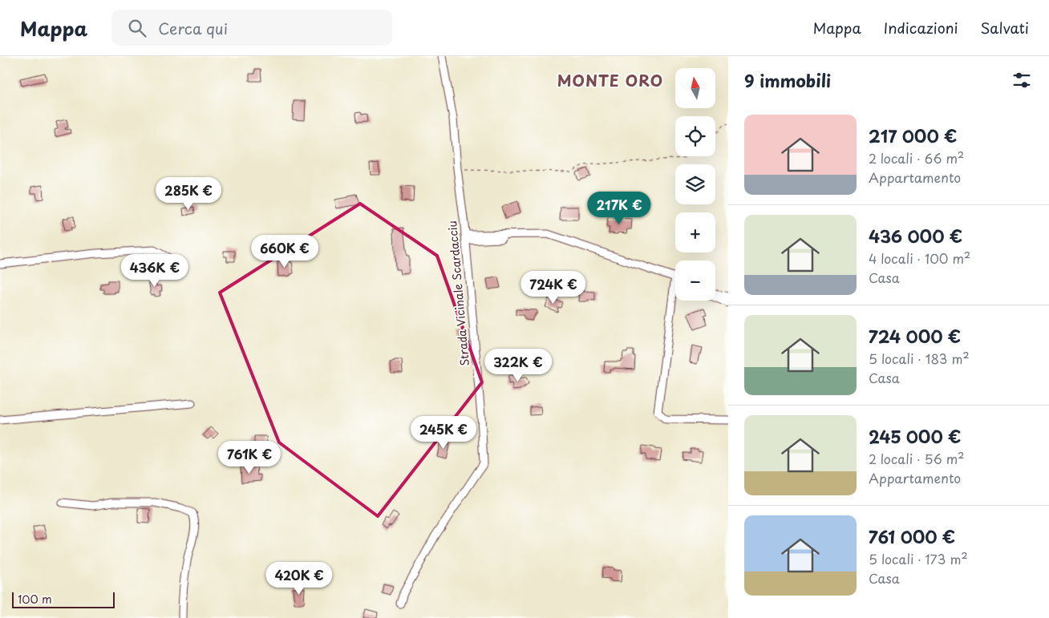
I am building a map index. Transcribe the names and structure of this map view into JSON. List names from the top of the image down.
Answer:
{
  "streets": {
    "street": ["Strada Vicinale Scardacciu"]
  },
  "districts": ["MONTE ORO"],
  "scale_bar": "100 m",
  "north": "top",
  "page": {
    "header": "Mappa",
    "search": "Cerca qui",
    "nav": ["Mappa", "Indicazioni", "Salvati"],
    "heading": "9 immobili",
    "map_buttons": ["+", "−"],
    "list": [
      {
        "name": "217 000 €",
        "note": "2 locali · 66 m² · Appartamento"
      },
      {
        "name": "436 000 €",
        "note": "4 locali · 100 m² · Casa"
      },
      {
        "name": "724 000 €",
        "note": "5 locali · 183 m² · Casa"
      },
      {
        "name": "245 000 €",
        "note": "2 locali · 56 m² · Appartamento"
      },
      {
        "name": "761 000 €",
        "note": "5 locali · 173 m² · Casa"
      }
    ],
    "price": [
      "285K €",
      "217K €",
      "660K €",
      "436K €",
      "724K €",
      "322K €",
      "245K €",
      "761K €",
      "420K €"
    ],
    "scale": "100 m"
  }
}
